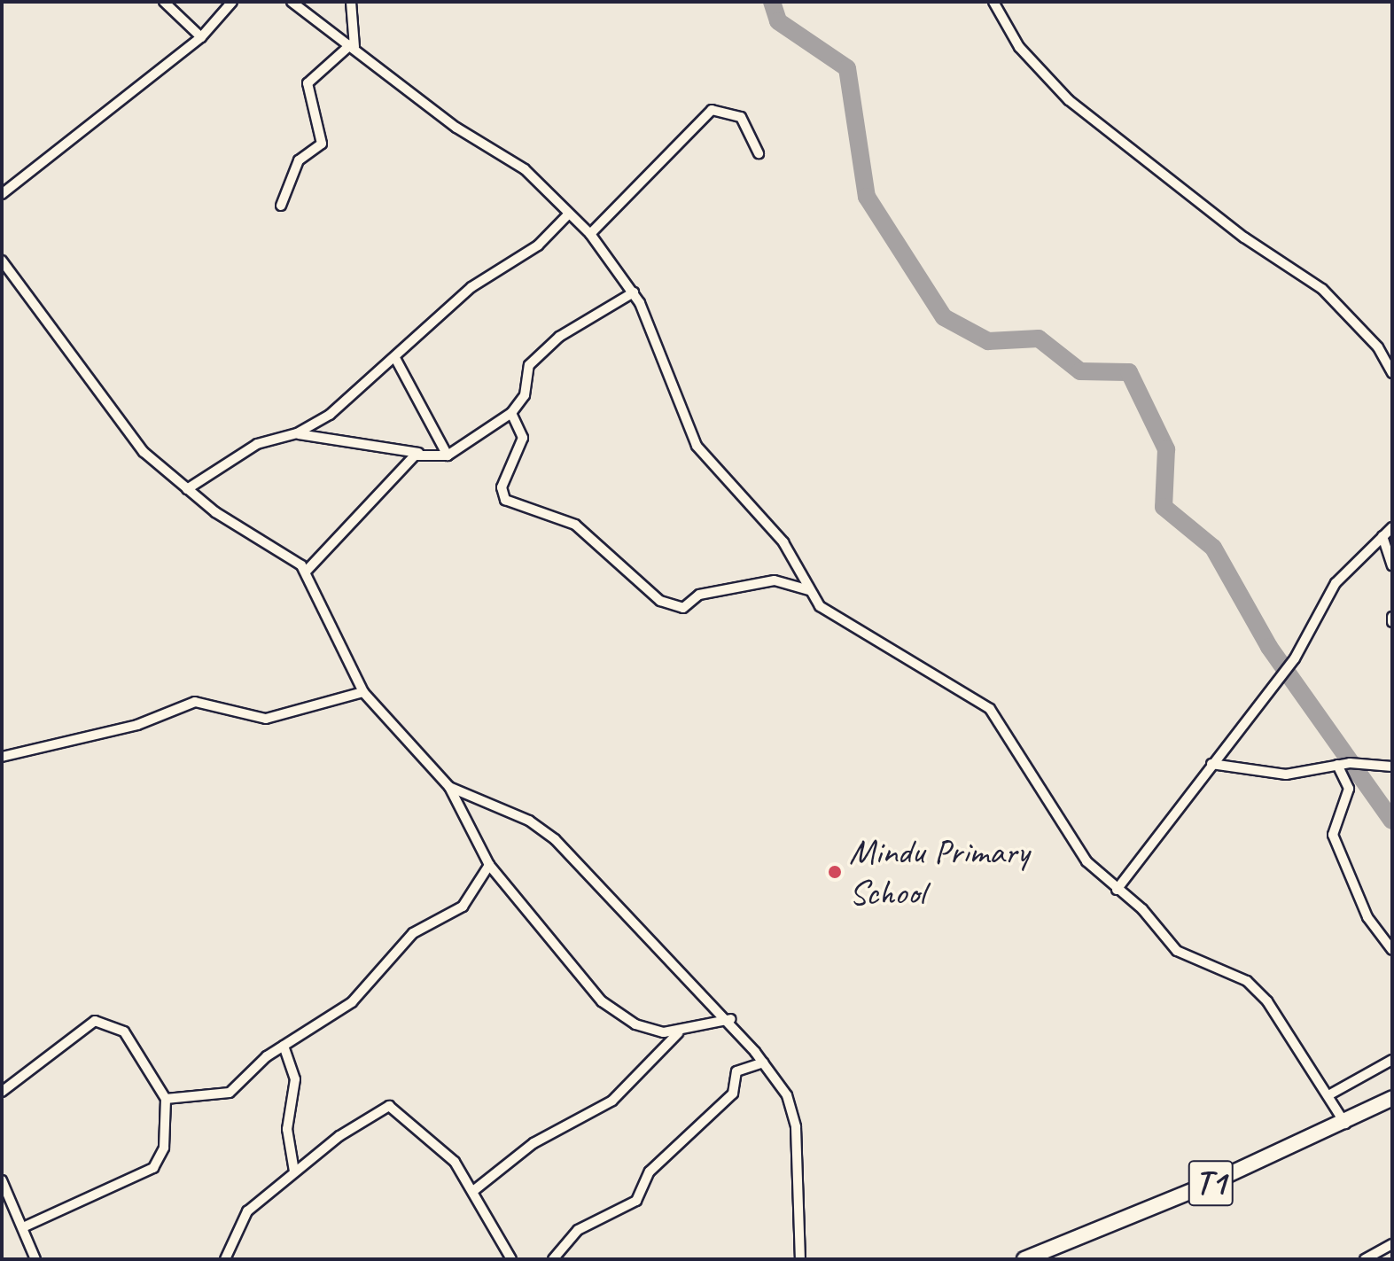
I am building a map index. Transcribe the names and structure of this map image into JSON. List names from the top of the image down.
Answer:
{
  "streets": {
    "highway": ["T1"]
  },
  "places": ["Mindu Primary School"]
}
